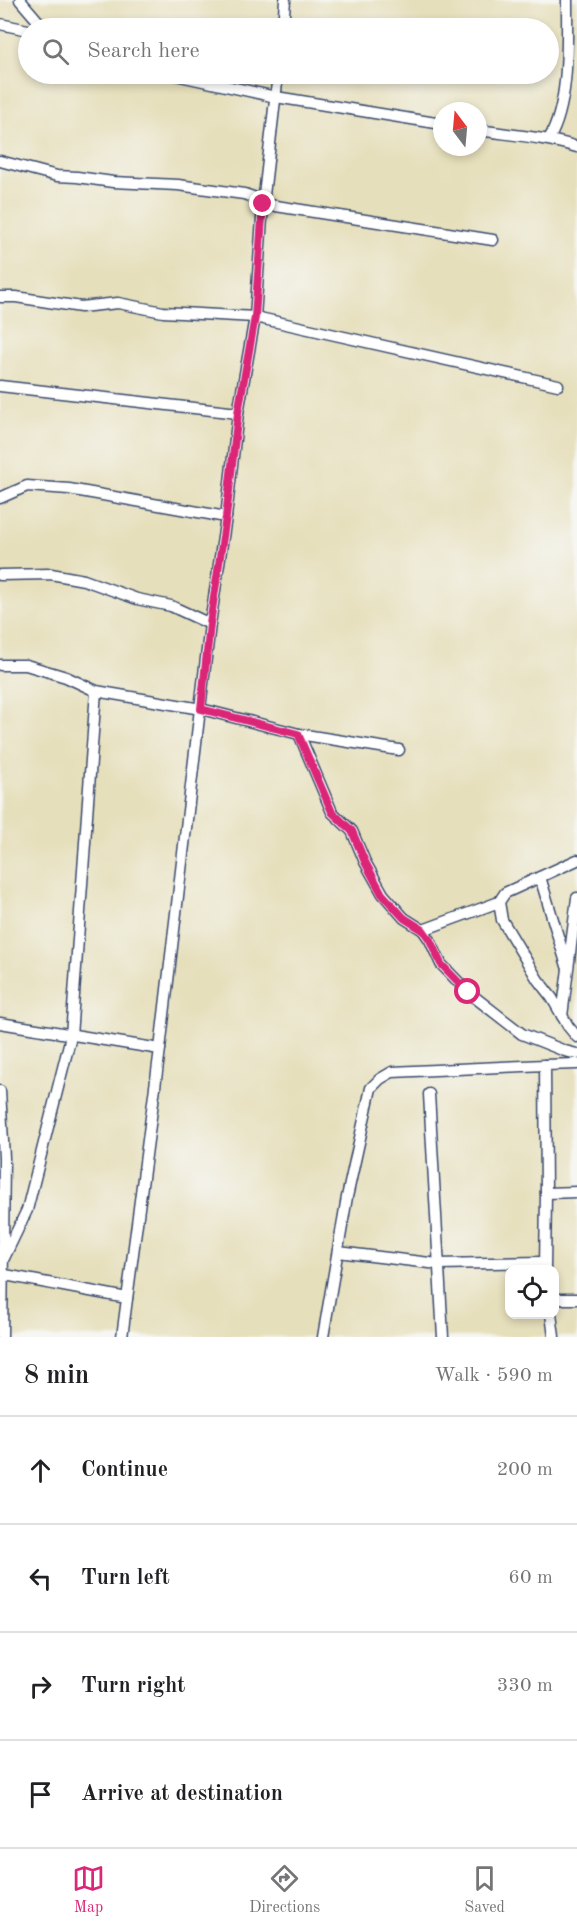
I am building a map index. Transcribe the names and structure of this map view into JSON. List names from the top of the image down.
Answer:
{
  "north": "top",
  "page": {
    "search": "Search here",
    "heading": ["8 min", "Walk · 590 m"],
    "list": [
      ["Continue", "200 m"],
      ["Turn left", "60 m"],
      ["Turn right", "330 m"],
      "Arrive at destination"
    ],
    "nav": ["Map", "Directions", "Saved"]
  }
}
